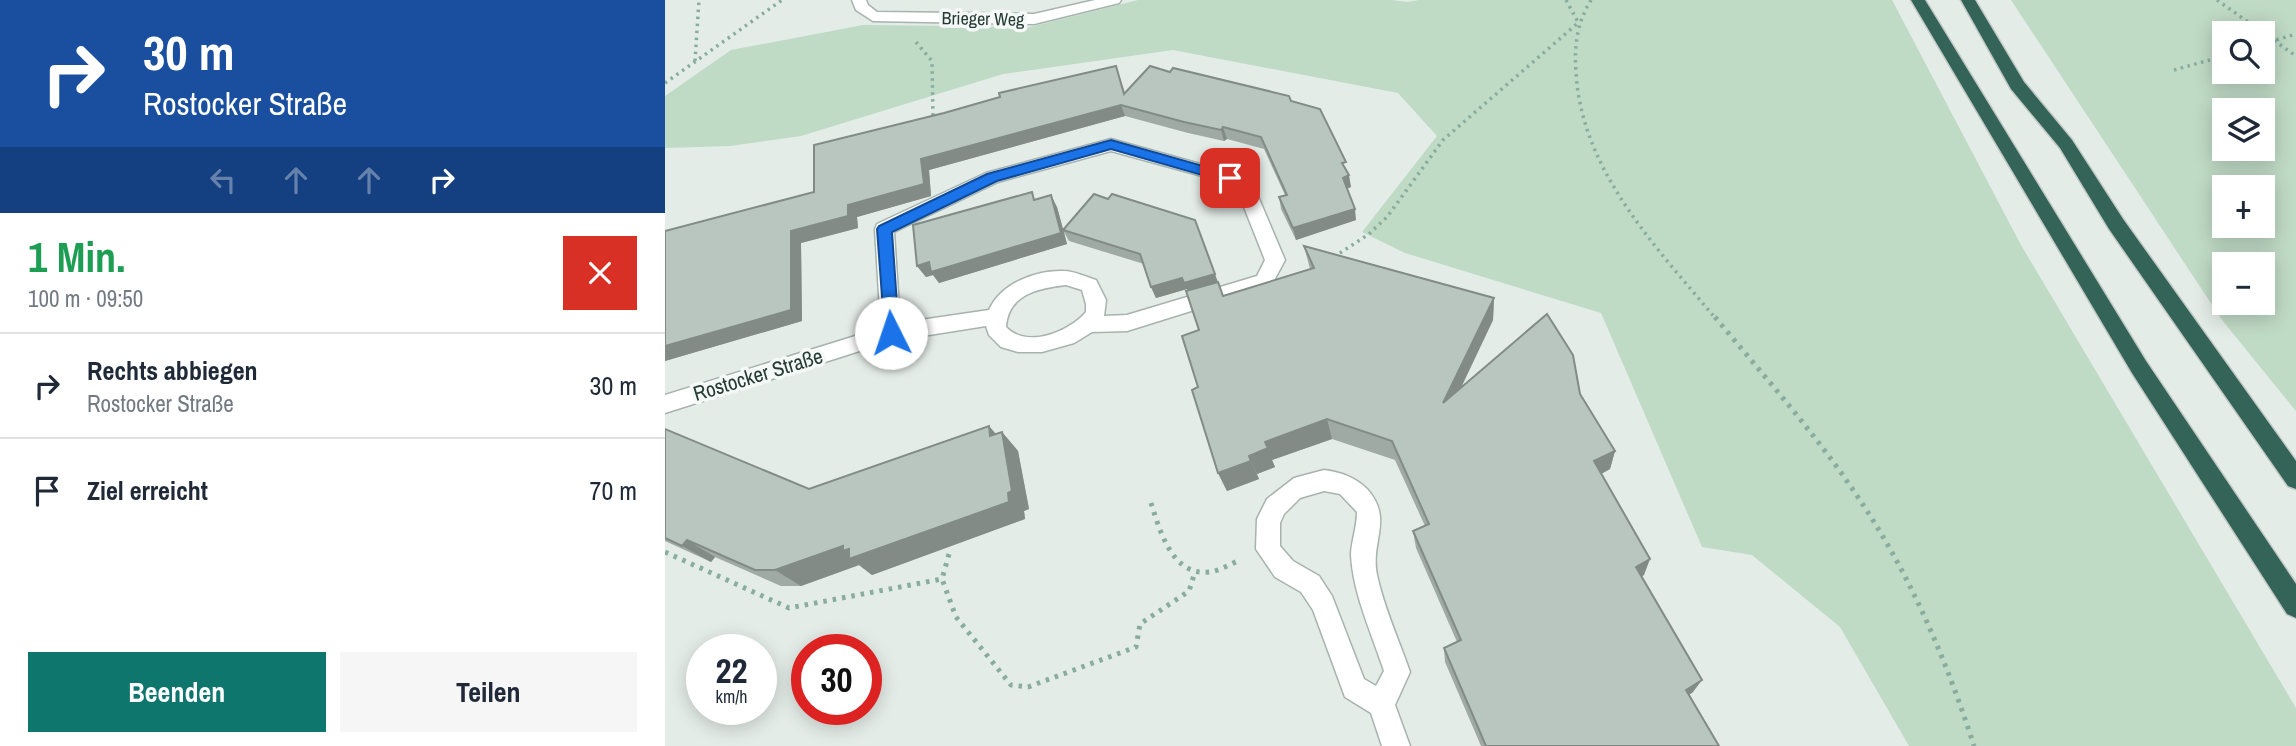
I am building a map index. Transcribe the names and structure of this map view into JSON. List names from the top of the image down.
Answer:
{
  "streets": {
    "street": ["Brieger Weg", "Rostocker Straße"]
  },
  "page": {
    "turn": ["30 m", "Rostocker Straße"],
    "map_buttons": ["+", "−"],
    "heading": ["1 Min.", "100 m · 09:50"],
    "list": [
      {
        "name": "Rechts abbiegen",
        "note": "Rostocker Straße",
        "value": "30 m"
      },
      {
        "name": "Ziel erreicht",
        "value": "70 m"
      }
    ],
    "speed": "22 km/h",
    "limit": "30",
    "buttons": ["Beenden", "Teilen"]
  }
}
